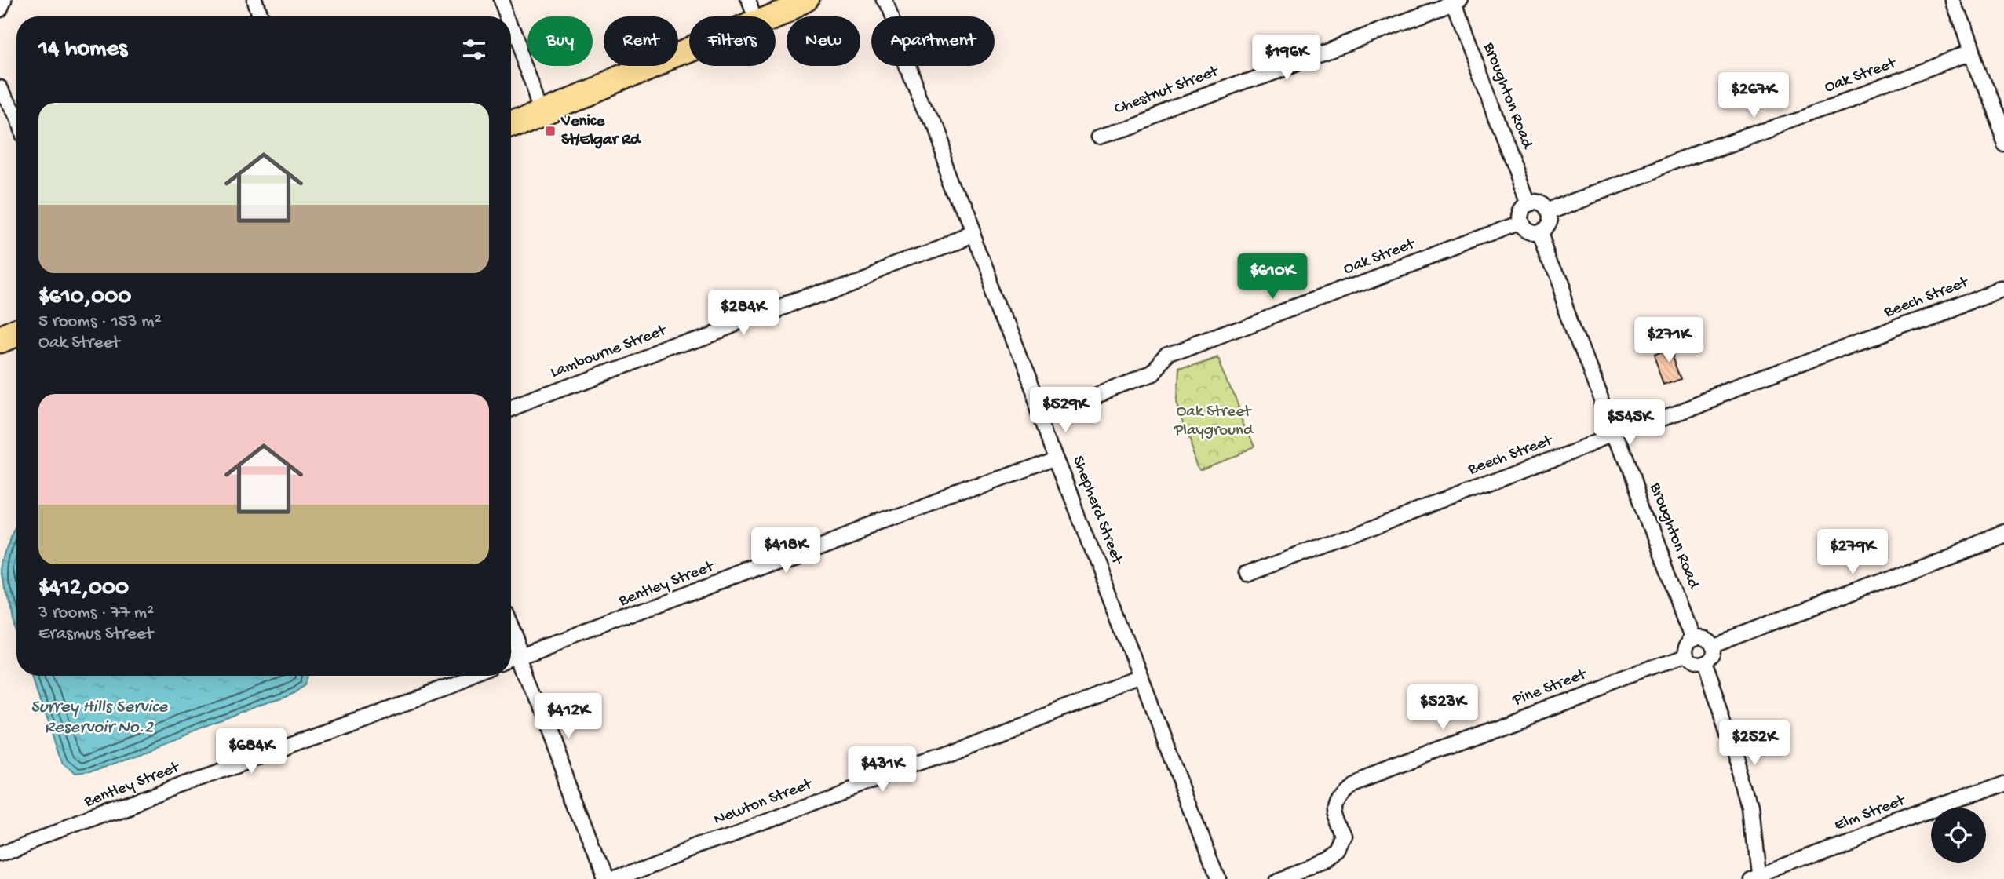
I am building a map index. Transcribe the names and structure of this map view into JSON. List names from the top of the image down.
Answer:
{
  "streets": {
    "street": [
      "Oak Street",
      "Chestnut Street",
      "Broughton Road",
      "Beech Street",
      "Lambourne Street",
      "Shepherd Street",
      "Bentley Street",
      "Pine Street",
      "Newton Street",
      "Elm Street"
    ]
  },
  "crossings": [
    ["Oak Street", "Broughton Road"],
    ["Oak Street", "Shepherd Street"],
    ["Chestnut Street", "Broughton Road"],
    ["Broughton Road", "Beech Street"],
    ["Broughton Road", "Pine Street"],
    ["Lambourne Street", "Shepherd Street"],
    ["Shepherd Street", "Bentley Street"],
    ["Shepherd Street", "Newton Street"]
  ],
  "water": ["Surrey Hills Service Reservoir No.2"],
  "parks": ["Oak Street Playground"],
  "places": {
    "transit": ["Venice St/Elgar Rd"]
  },
  "page": {
    "chip": [
      "Buy",
      "Rent",
      "Filters",
      "New",
      "Apartment"
    ],
    "heading": "14 homes",
    "price": [
      "$196K",
      "$267K",
      "$610K",
      "$284K",
      "$271K",
      "$529K",
      "$545K",
      "$418K",
      "$279K",
      "$523K",
      "$412K",
      "$252K",
      "$684K",
      "$431K"
    ],
    "list": [
      {
        "name": "$610,000",
        "note": "5 rooms · 153 m² · Oak Street"
      },
      {
        "name": "$412,000",
        "note": "3 rooms · 77 m² · Erasmus Street"
      }
    ]
  }
}
